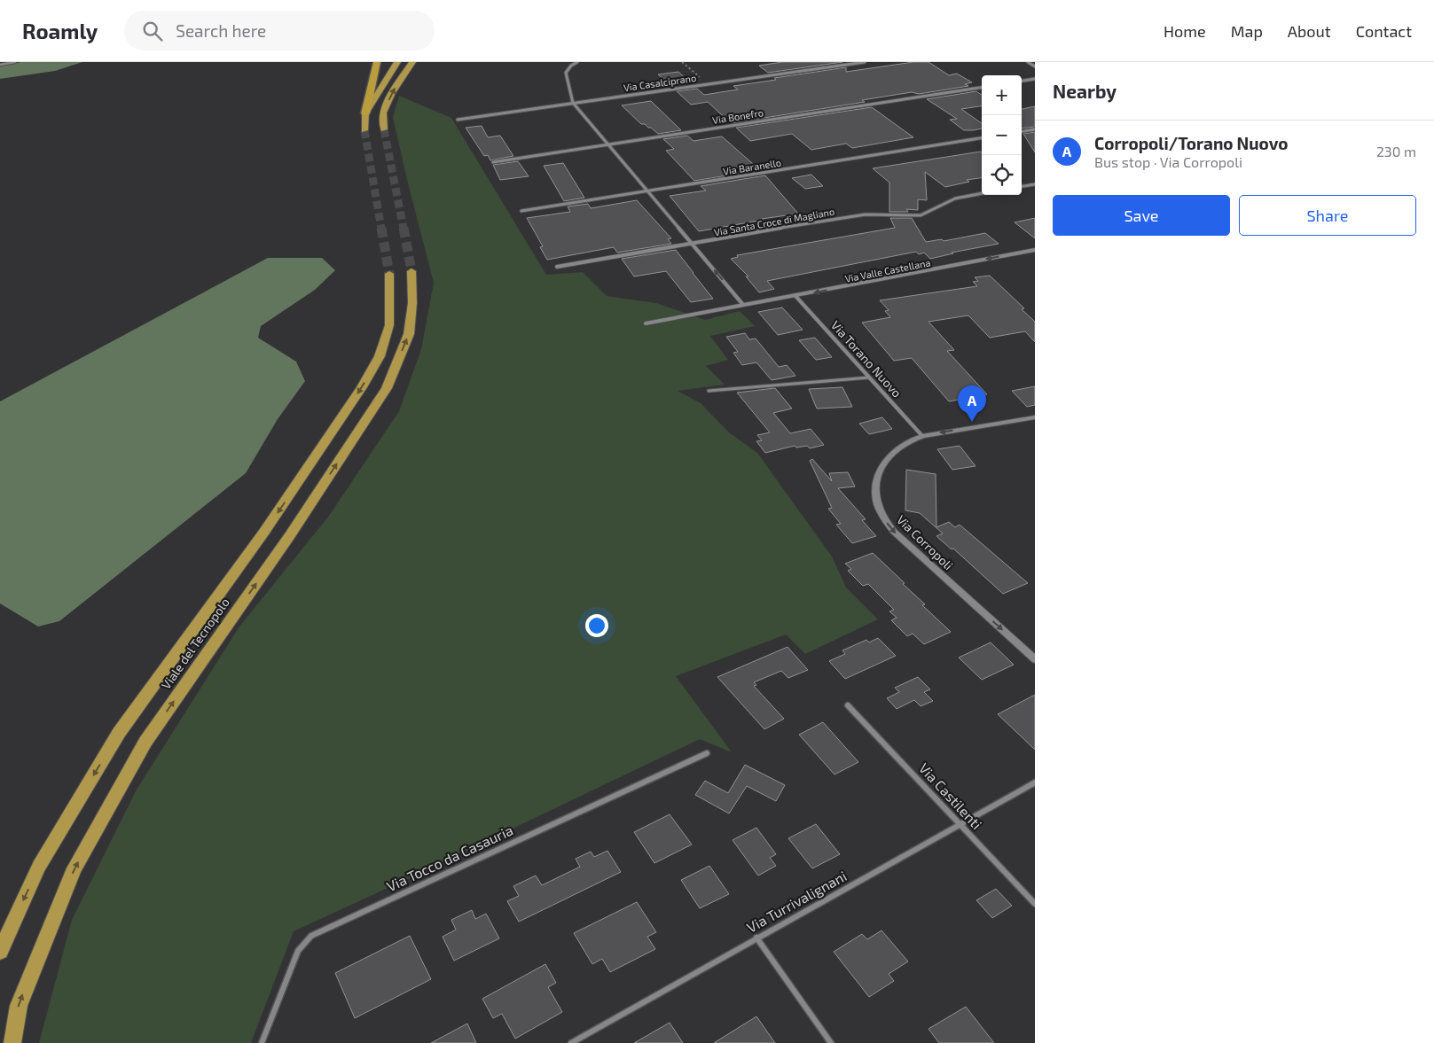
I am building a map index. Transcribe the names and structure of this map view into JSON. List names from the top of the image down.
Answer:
{
  "streets": {
    "highway": ["Viale del Tecnopolo"],
    "street": [
      "Via Casalciprano",
      "Via Bonefro",
      "Via Baranello",
      "Via Santa Croce di Magliano",
      "Via Valle Castellana",
      "Via Torano Nuovo",
      "Via Corropoli",
      "Via Castilenti",
      "Via Tocco da Casauria",
      "Via Turrivalignani"
    ]
  },
  "crossings": [
    ["Via Valle Castellana", "Via Torano Nuovo"],
    ["Via Torano Nuovo", "Via Corropoli"],
    ["Via Castilenti", "Via Turrivalignani"]
  ],
  "one_way": ["Via Valle Castellana"],
  "page": {
    "header": "Roamly",
    "search": "Search here",
    "nav": [
      "Home",
      "Map",
      "About",
      "Contact"
    ],
    "heading": "Nearby",
    "map_buttons": ["+", "−"],
    "list": [
      {
        "mark": "A",
        "name": "Corropoli/Torano Nuovo",
        "note": "Bus stop · Via Corropoli",
        "value": "230 m"
      }
    ],
    "buttons": ["Save", "Share"],
    "pins": "A"
  }
}
